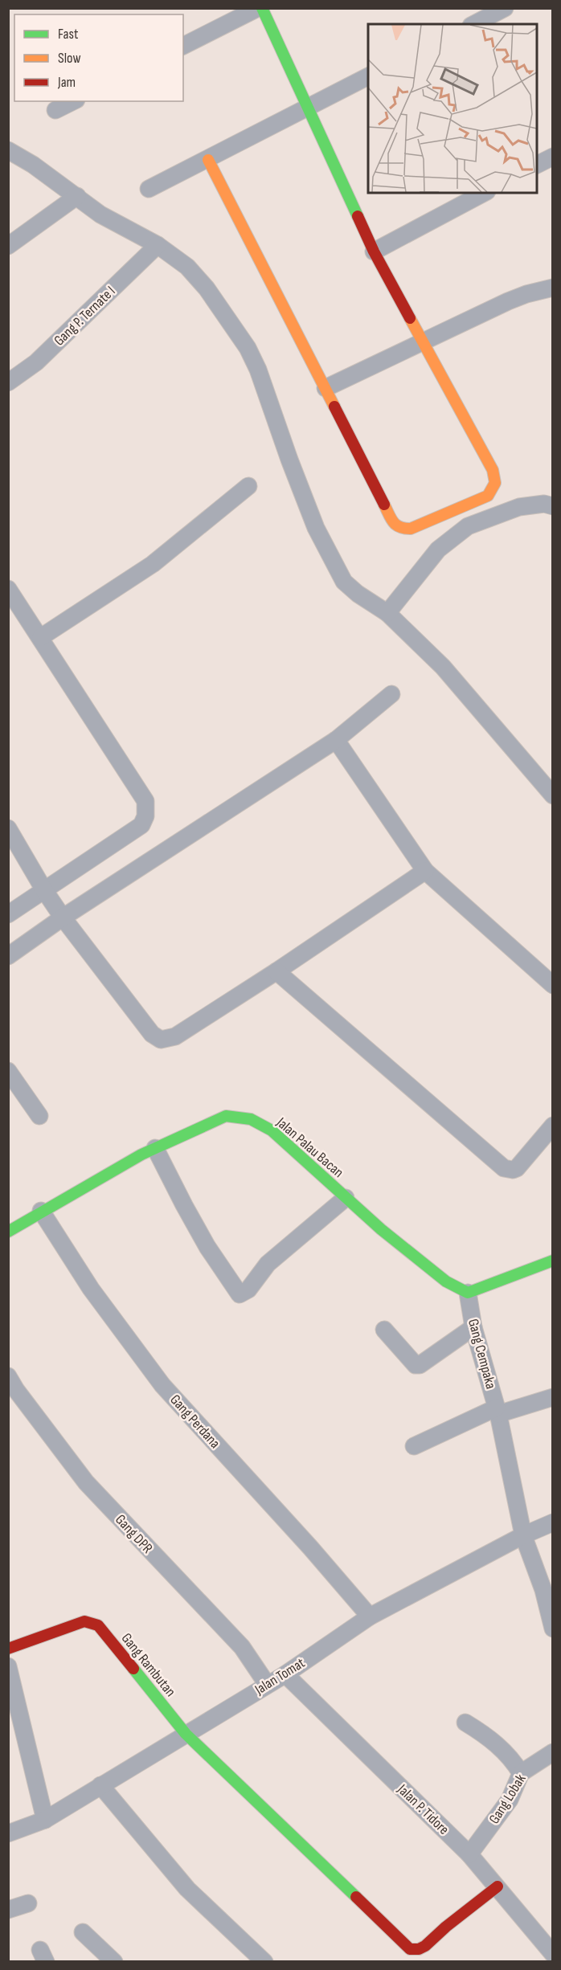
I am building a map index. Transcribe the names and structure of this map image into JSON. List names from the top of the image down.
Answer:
{
  "streets": {
    "street": [
      "Gang P. Ternate I",
      "Jalan Palau Bacan",
      "Gang Cempaka",
      "Gang Perdana",
      "Gang DPR",
      "Gang Rambutan",
      "Jalan Tomat",
      "Gang Lobak",
      "Jalan P. Tidore"
    ]
  },
  "crossings": [
    ["Jalan Palau Bacan", "Gang Cempaka"],
    ["Jalan Palau Bacan", "Gang Perdana"],
    ["Gang Cempaka", "Jalan Tomat"],
    ["Gang Perdana", "Jalan Tomat"],
    ["Gang DPR", "Jalan Tomat"],
    ["Gang Rambutan", "Jalan Tomat"],
    ["Gang Rambutan", "Jalan P. Tidore"],
    ["Jalan Tomat", "Jalan P. Tidore"],
    ["Gang Lobak", "Jalan P. Tidore"]
  ],
  "legend": ["Fast", "Slow", "Jam"]
}
